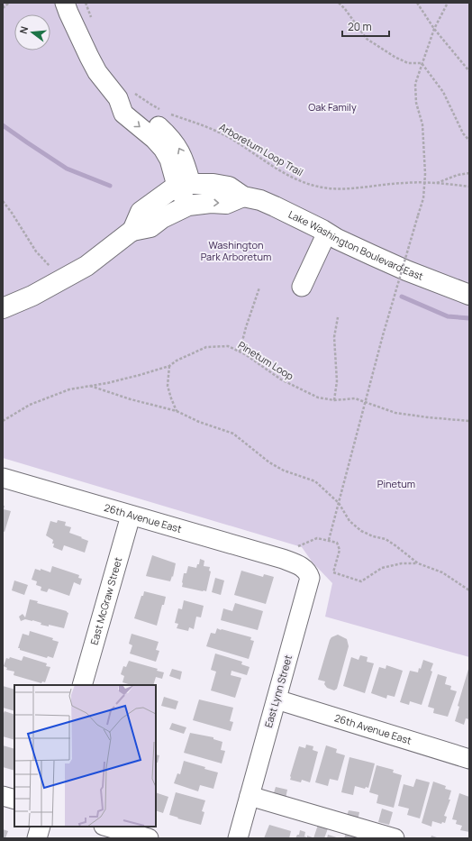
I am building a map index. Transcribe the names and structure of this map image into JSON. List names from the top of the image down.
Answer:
{
  "streets": {
    "main road": ["Lake Washington Boulevard East"],
    "street": ["26th Avenue East", "East McGraw Street", "East Lynn Street"],
    "path": ["Arboretum Loop Trail", "Pinetum Loop"]
  },
  "crossings": [
    ["26th Avenue East", "East McGraw Street"],
    ["26th Avenue East", "East Lynn Street"]
  ],
  "parks": ["Oak Family", "Washington Park Arboretum", "Pinetum"],
  "scale_bar": "20 m",
  "north": "left"
}
